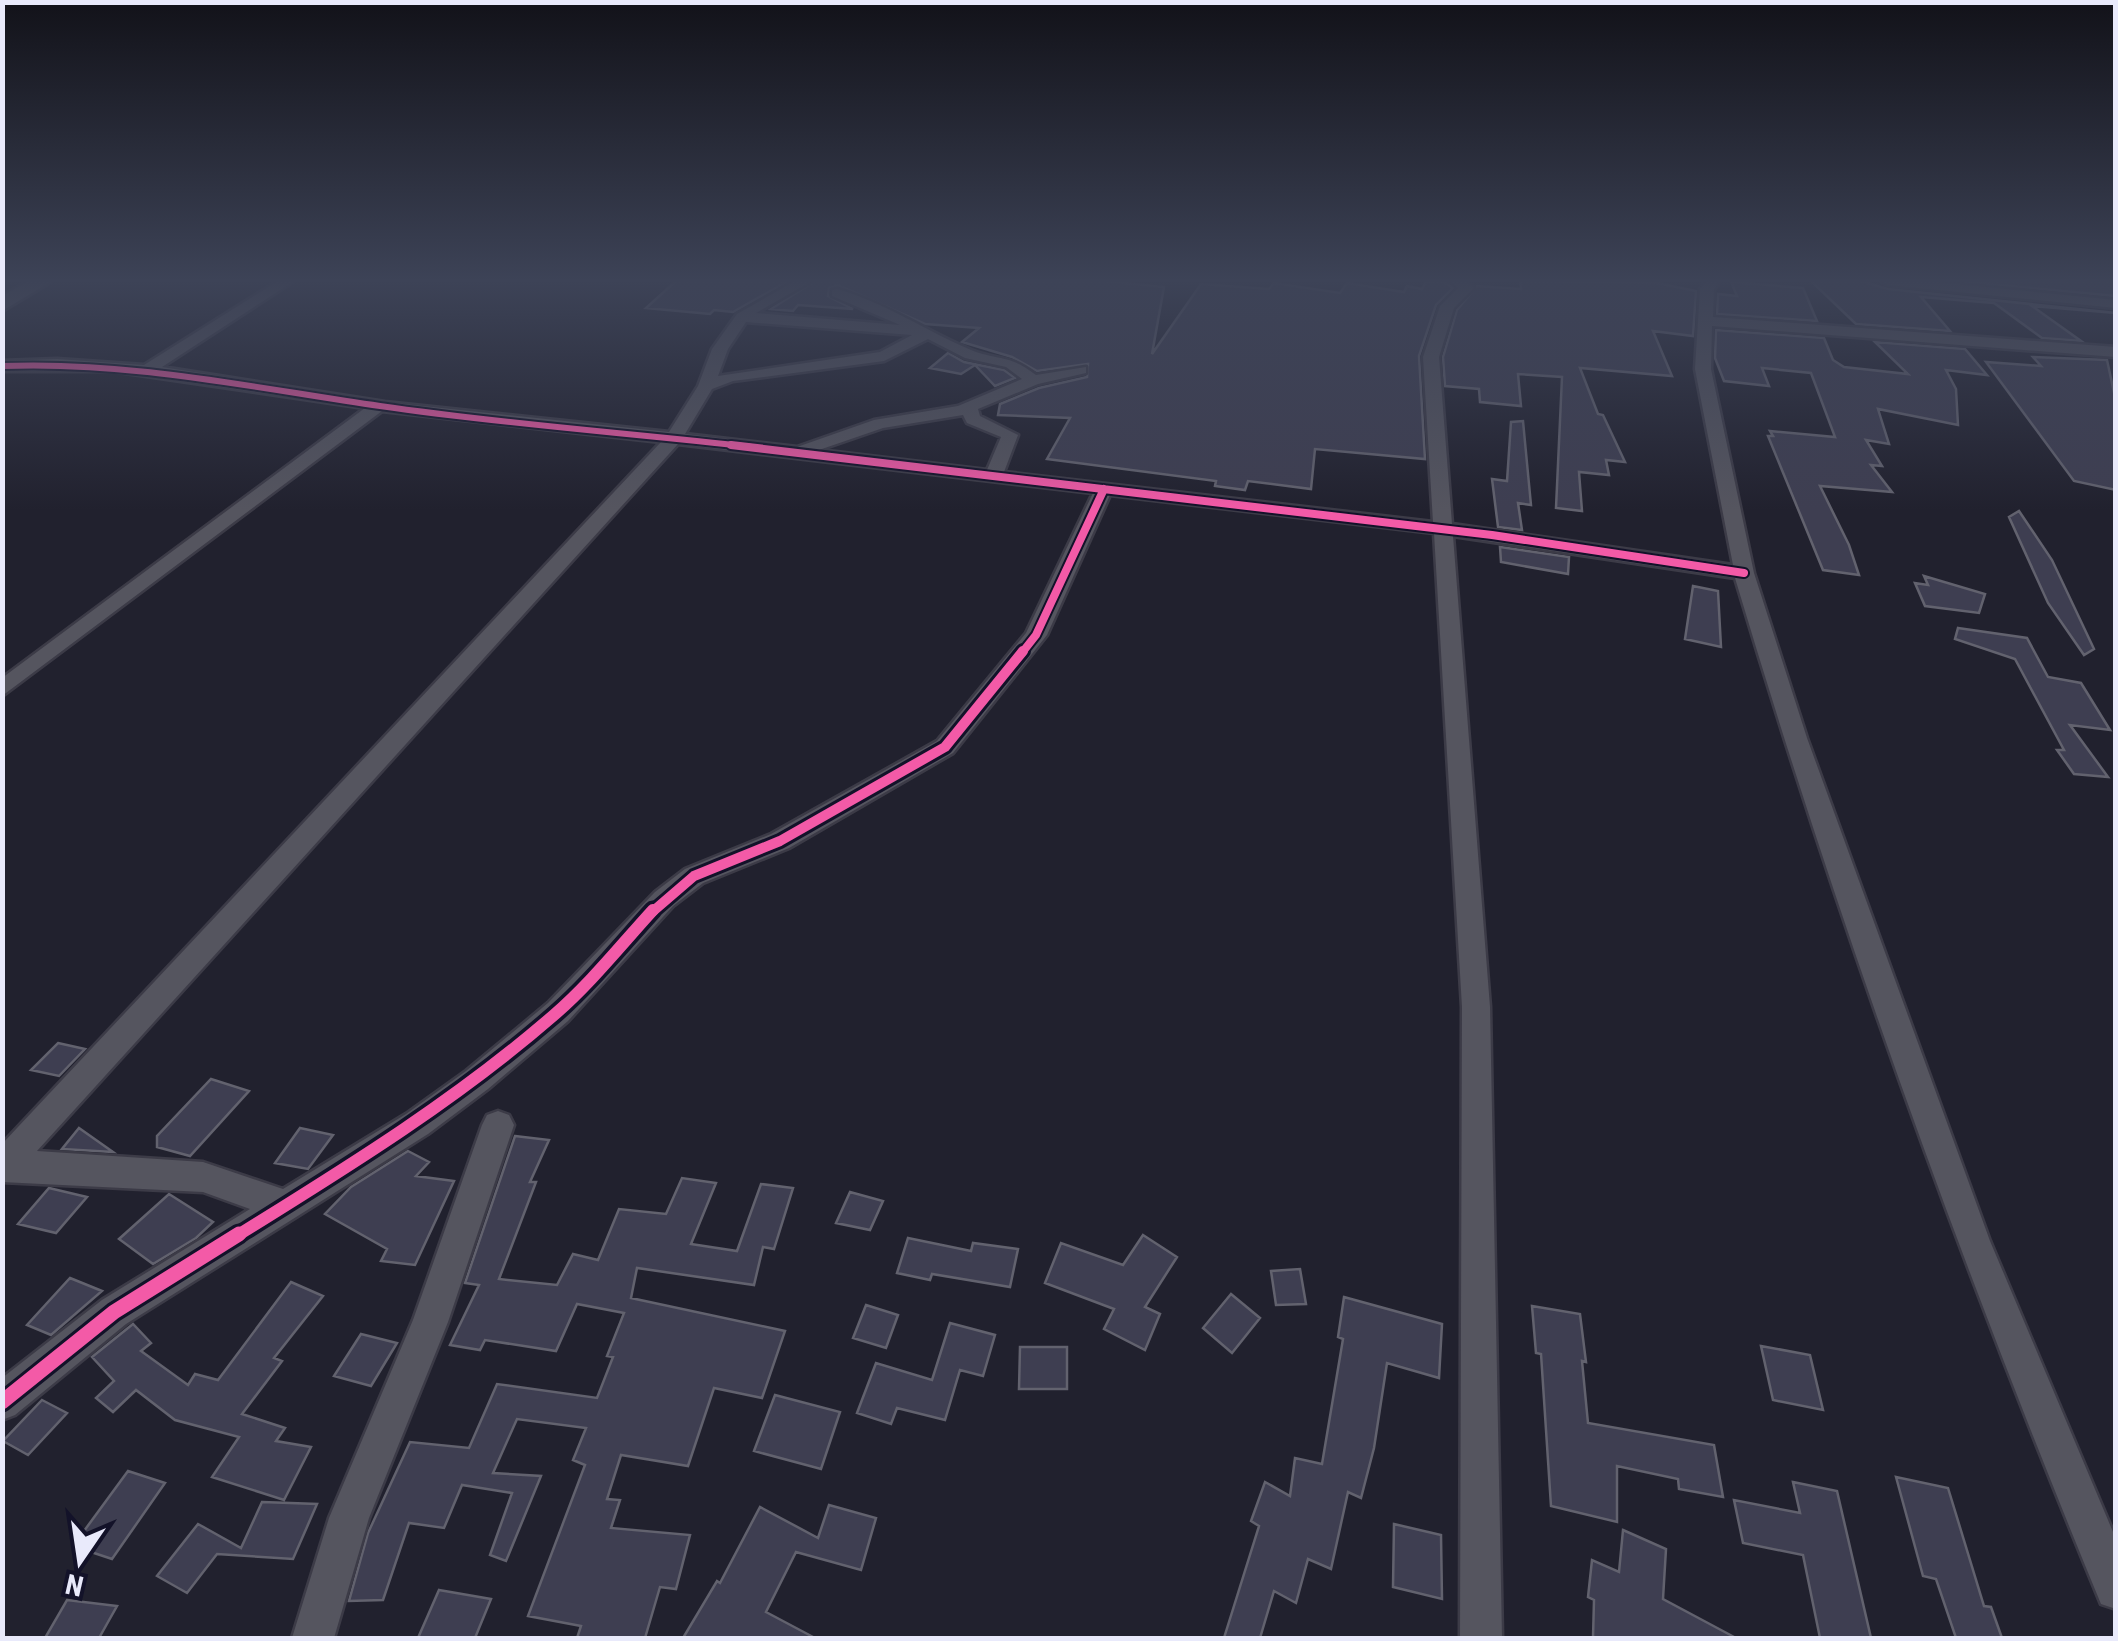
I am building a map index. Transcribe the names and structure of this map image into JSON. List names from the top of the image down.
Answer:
{
  "north": "bottom"
}
